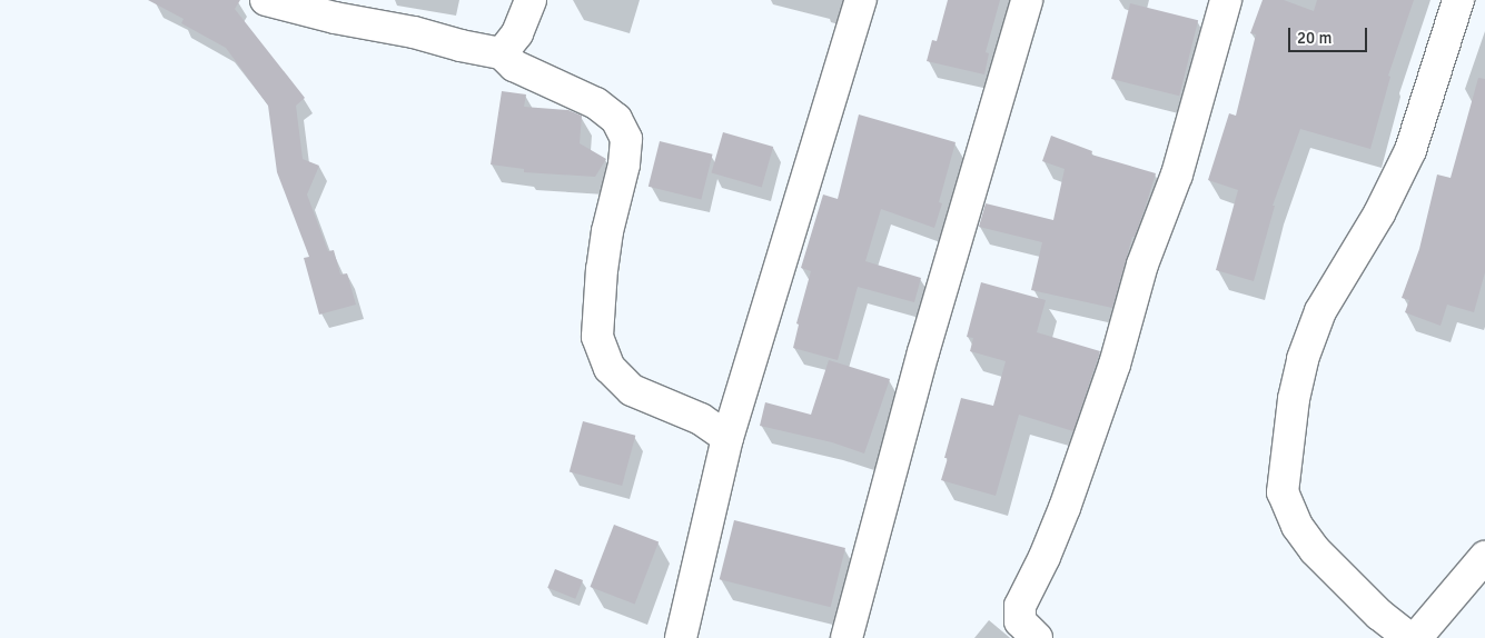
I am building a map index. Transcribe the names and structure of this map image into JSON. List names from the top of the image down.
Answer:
{
  "scale_bar": "20 m"
}
